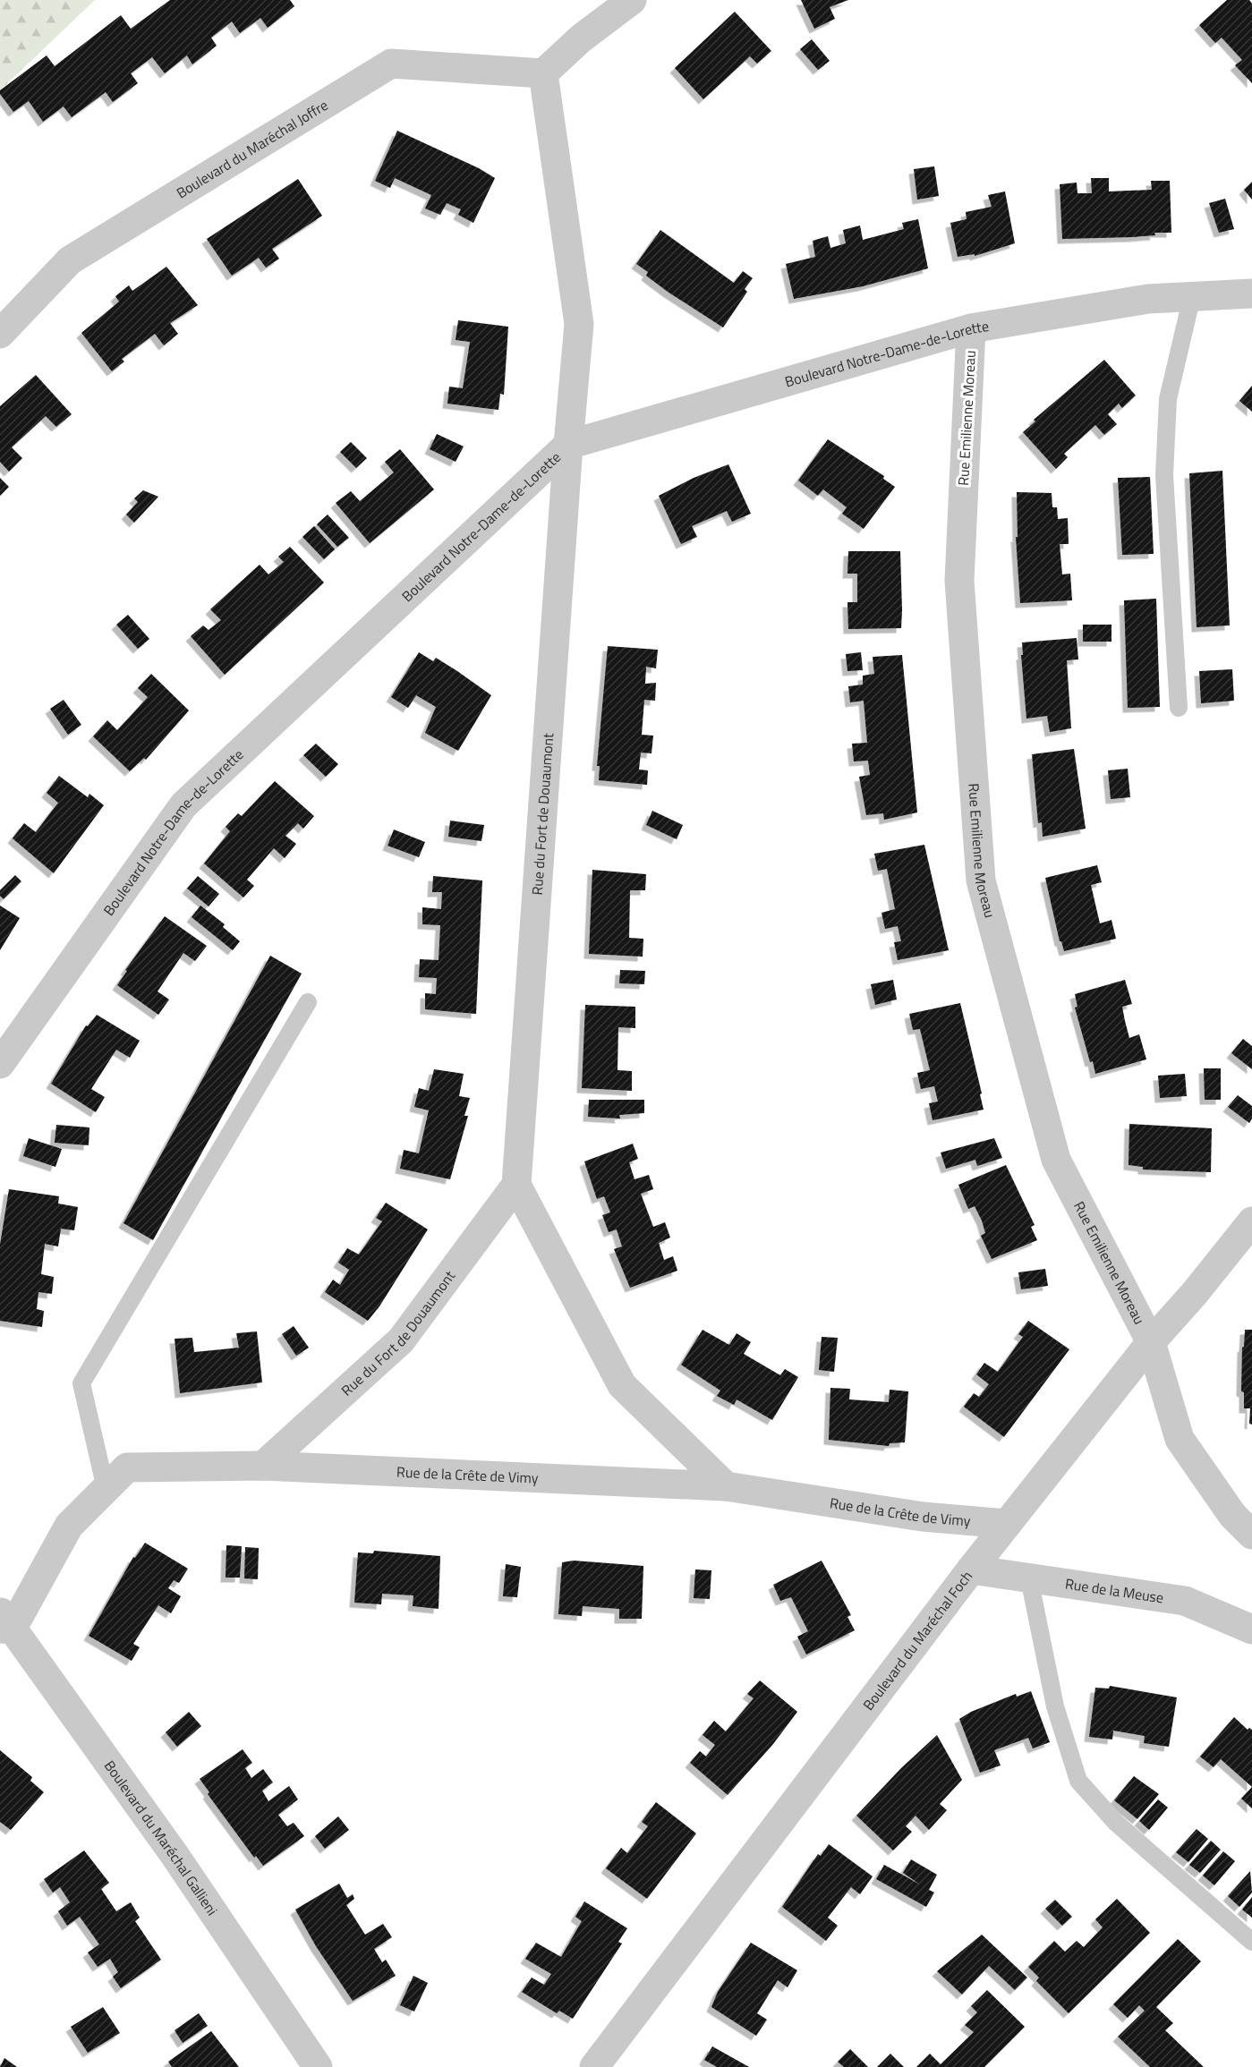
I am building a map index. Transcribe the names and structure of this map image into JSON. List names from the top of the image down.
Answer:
{
  "streets": {
    "street": [
      "Boulevard du Maréchal Joffre",
      "Boulevard Notre-Dame-de-Lorette",
      "Rue Emilienne Moreau",
      "Rue du Fort de Douaumont",
      "Rue de la Crête de Vimy",
      "Rue de la Meuse",
      "Boulevard du Maréchal Foch",
      "Boulevard du Maréchal Gallieni"
    ]
  },
  "crossings": [
    ["Boulevard Notre-Dame-de-Lorette", "Rue Emilienne Moreau"],
    ["Boulevard Notre-Dame-de-Lorette", "Rue du Fort de Douaumont"],
    ["Rue Emilienne Moreau", "Boulevard du Maréchal Foch"],
    ["Rue du Fort de Douaumont", "Rue de la Crête de Vimy"],
    ["Rue de la Crête de Vimy", "Boulevard du Maréchal Foch"],
    ["Rue de la Crête de Vimy", "Boulevard du Maréchal Gallieni"],
    ["Rue de la Meuse", "Boulevard du Maréchal Foch"]
  ]
}
